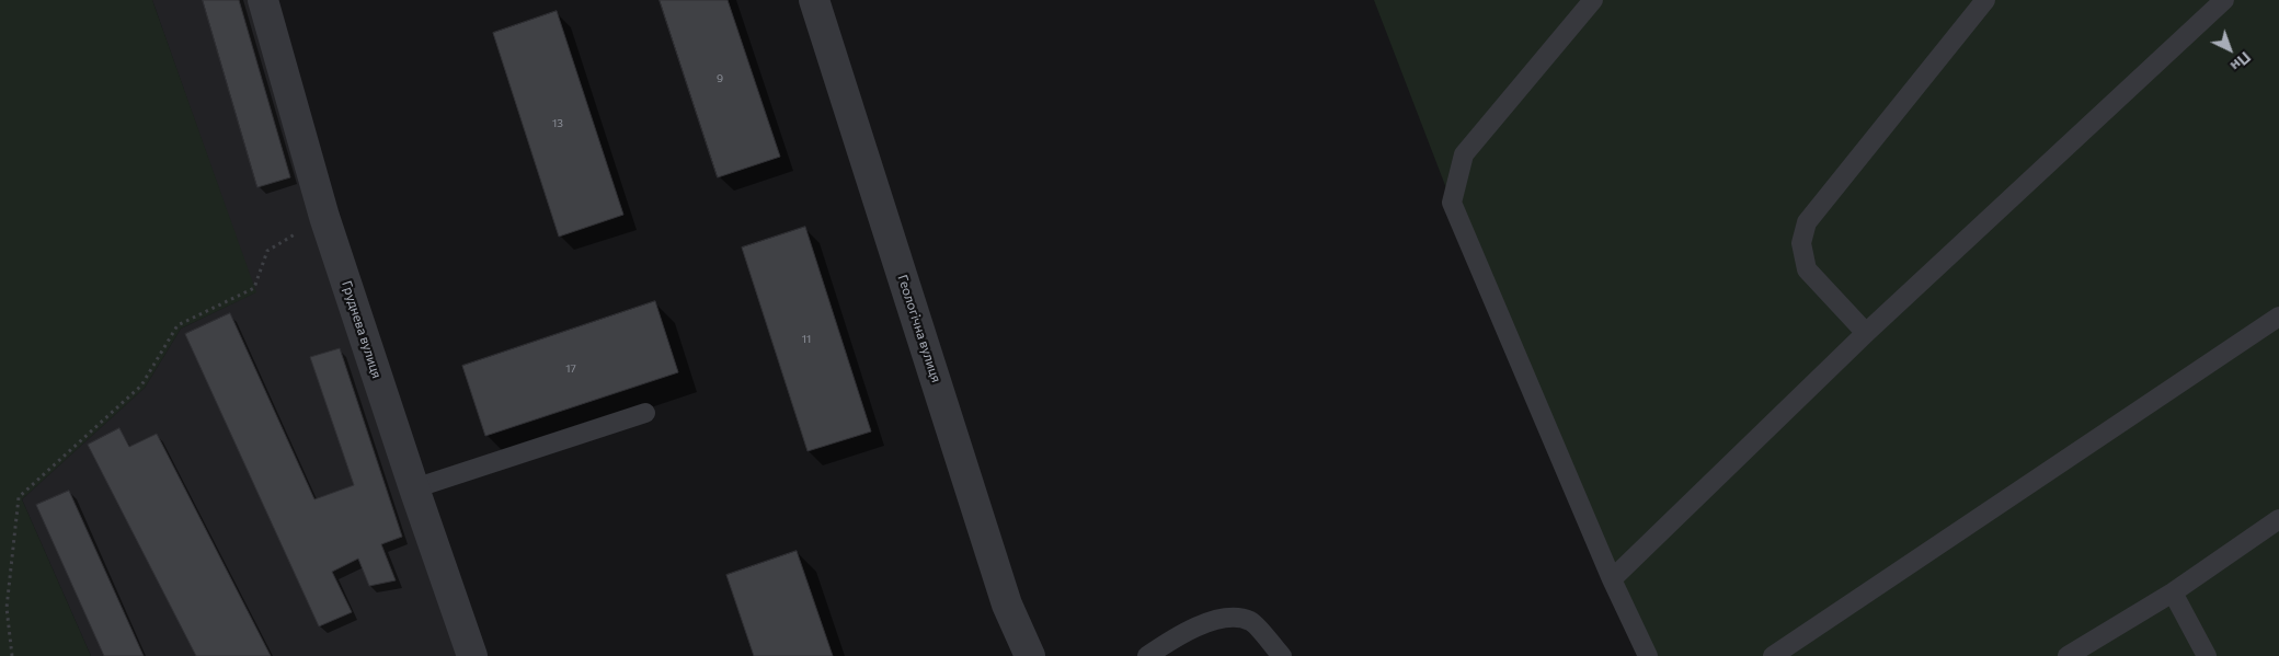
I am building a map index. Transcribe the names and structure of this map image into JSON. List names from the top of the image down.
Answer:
{
  "streets": {
    "street": ["Геологічна вулиця", "Груднева вулиця"]
  },
  "house_numbers": [
    "9",
    "13",
    "11",
    "17"
  ],
  "north": "bottom right"
}
